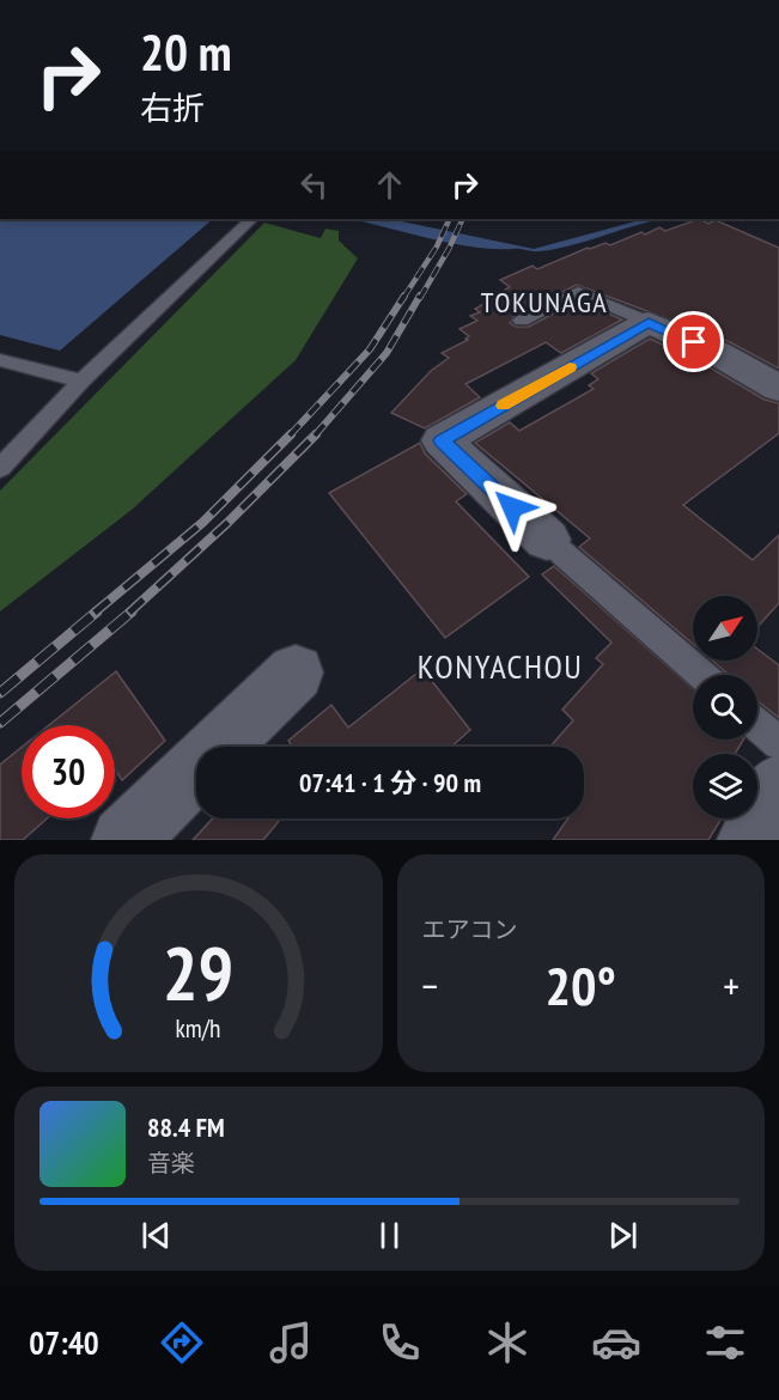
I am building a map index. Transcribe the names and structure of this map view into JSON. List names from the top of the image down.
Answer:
{
  "districts": ["TOKUNAGA", "KONYACHOU"],
  "north": "top right",
  "page": {
    "turn": ["20 m", "右折"],
    "limit": "30",
    "trip": "07:41 · 1 分 · 90 m",
    "tile": "エアコン",
    "heat": ["−", "20°", "+"],
    "song": ["88.4 FM", "音楽"],
    "tabs": "07:40",
    "gauge": ["29", "km/h"]
  }
}
